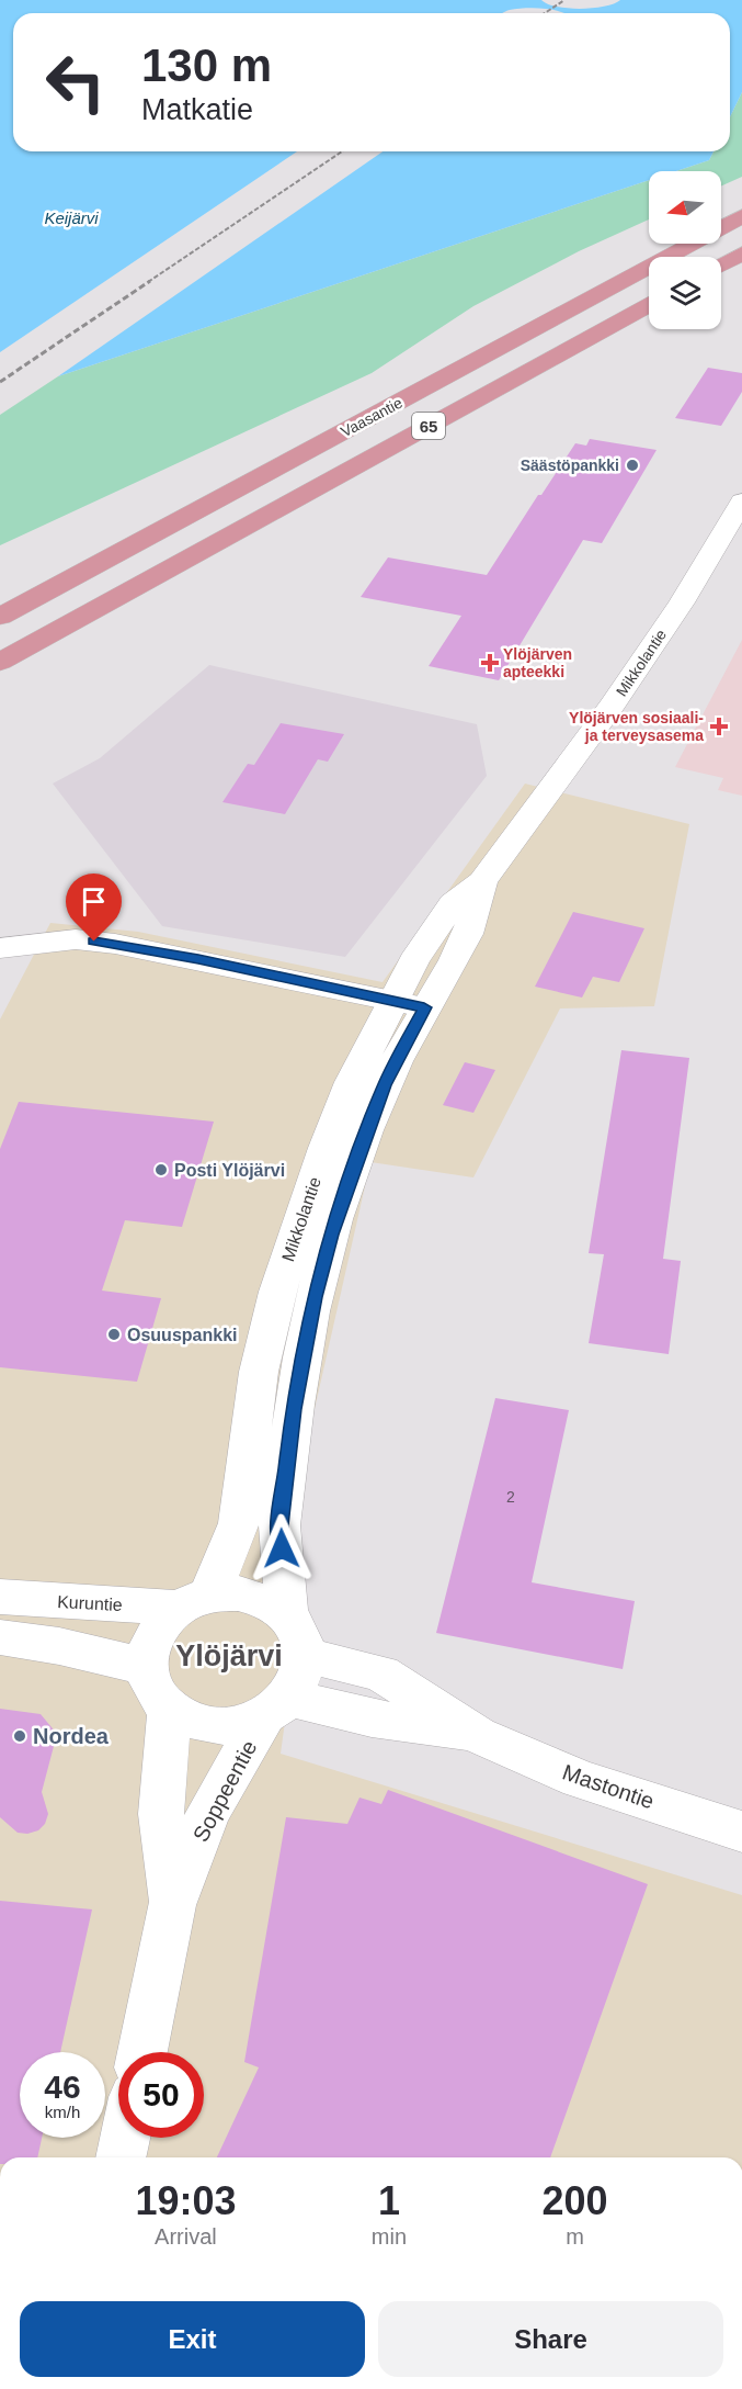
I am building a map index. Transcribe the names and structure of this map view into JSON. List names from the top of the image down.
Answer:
{
  "streets": {
    "highway": ["Vaasantie", "65"],
    "main road": [
      "Mikkolantie",
      "Kuruntie",
      "Mastontie",
      "Soppeentie"
    ]
  },
  "crossings": [
    ["Mikkolantie", "Kuruntie"],
    ["Mikkolantie", "Mastontie"],
    ["Mikkolantie", "Soppeentie"],
    ["Kuruntie", "Mastontie"],
    ["Kuruntie", "Soppeentie"],
    ["Mastontie", "Soppeentie"]
  ],
  "districts": ["Ylöjärvi"],
  "water": ["Keijärvi"],
  "places": {
    "other": [
      "Säästöpankki",
      "Posti Ylöjärvi",
      "Osuuspankki",
      "Nordea"
    ],
    "health": ["Ylöjärven apteekki", "Ylöjärven sosiaali- ja terveysasema"]
  },
  "house_numbers": ["2"],
  "north": "left",
  "page": {
    "turn": ["130 m", "Matkatie"],
    "speed": "46 km/h",
    "limit": "50",
    "eta": [
      "19:03",
      "Arrival",
      "1",
      "min",
      "200",
      "m"
    ],
    "buttons": ["Exit", "Share"]
  }
}
